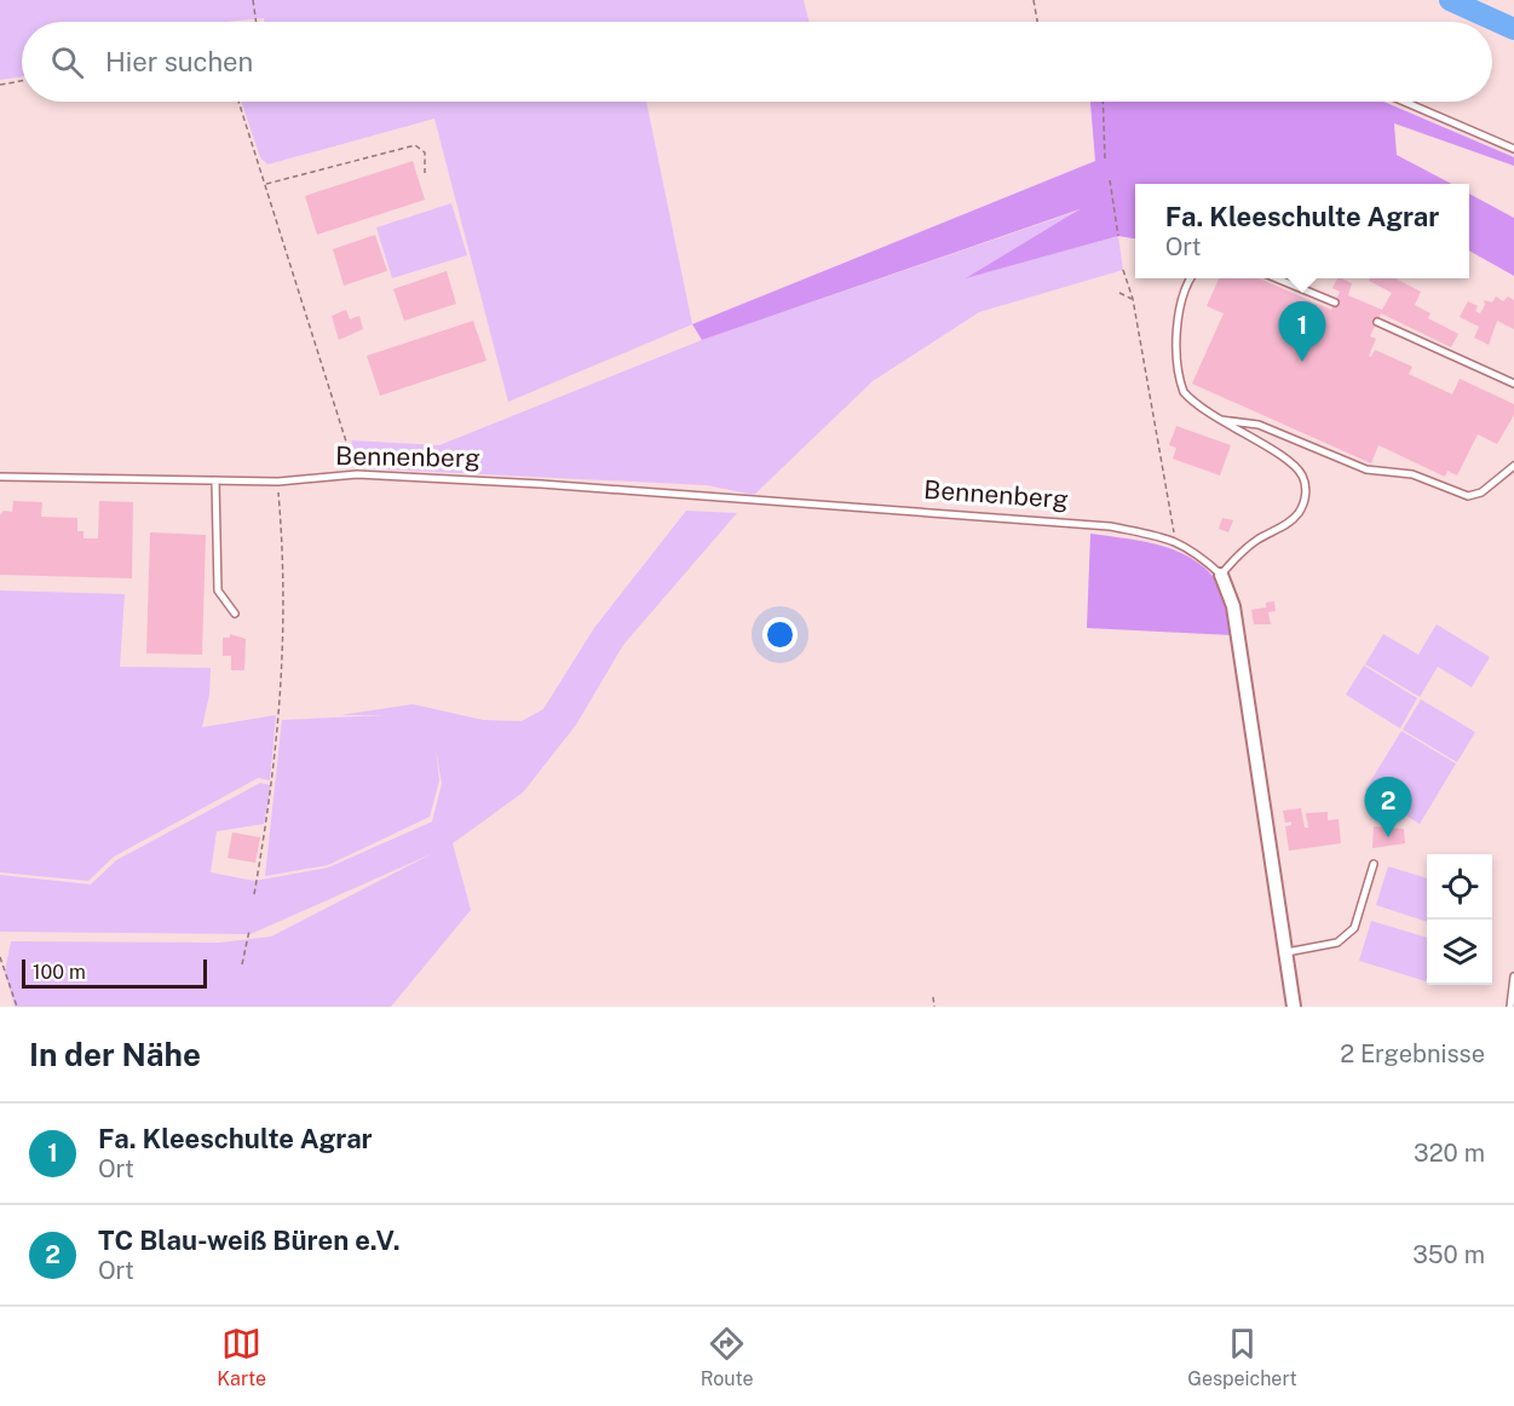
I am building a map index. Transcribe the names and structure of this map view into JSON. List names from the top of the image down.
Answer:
{
  "streets": {
    "street": ["Bennenberg"]
  },
  "scale_bar": "100 m",
  "page": {
    "search": "Hier suchen",
    "popup": ["Fa. Kleeschulte Agrar", "Ort"],
    "pins": ["1", "2"],
    "scale": "100 m",
    "heading": ["In der Nähe", "2 Ergebnisse"],
    "list": [
      {
        "mark": "1",
        "name": "Fa. Kleeschulte Agrar",
        "note": "Ort",
        "value": "320 m"
      },
      {
        "mark": "2",
        "name": "TC Blau-weiß Büren e.V.",
        "note": "Ort",
        "value": "350 m"
      }
    ],
    "nav": ["Karte", "Route", "Gespeichert"]
  }
}
